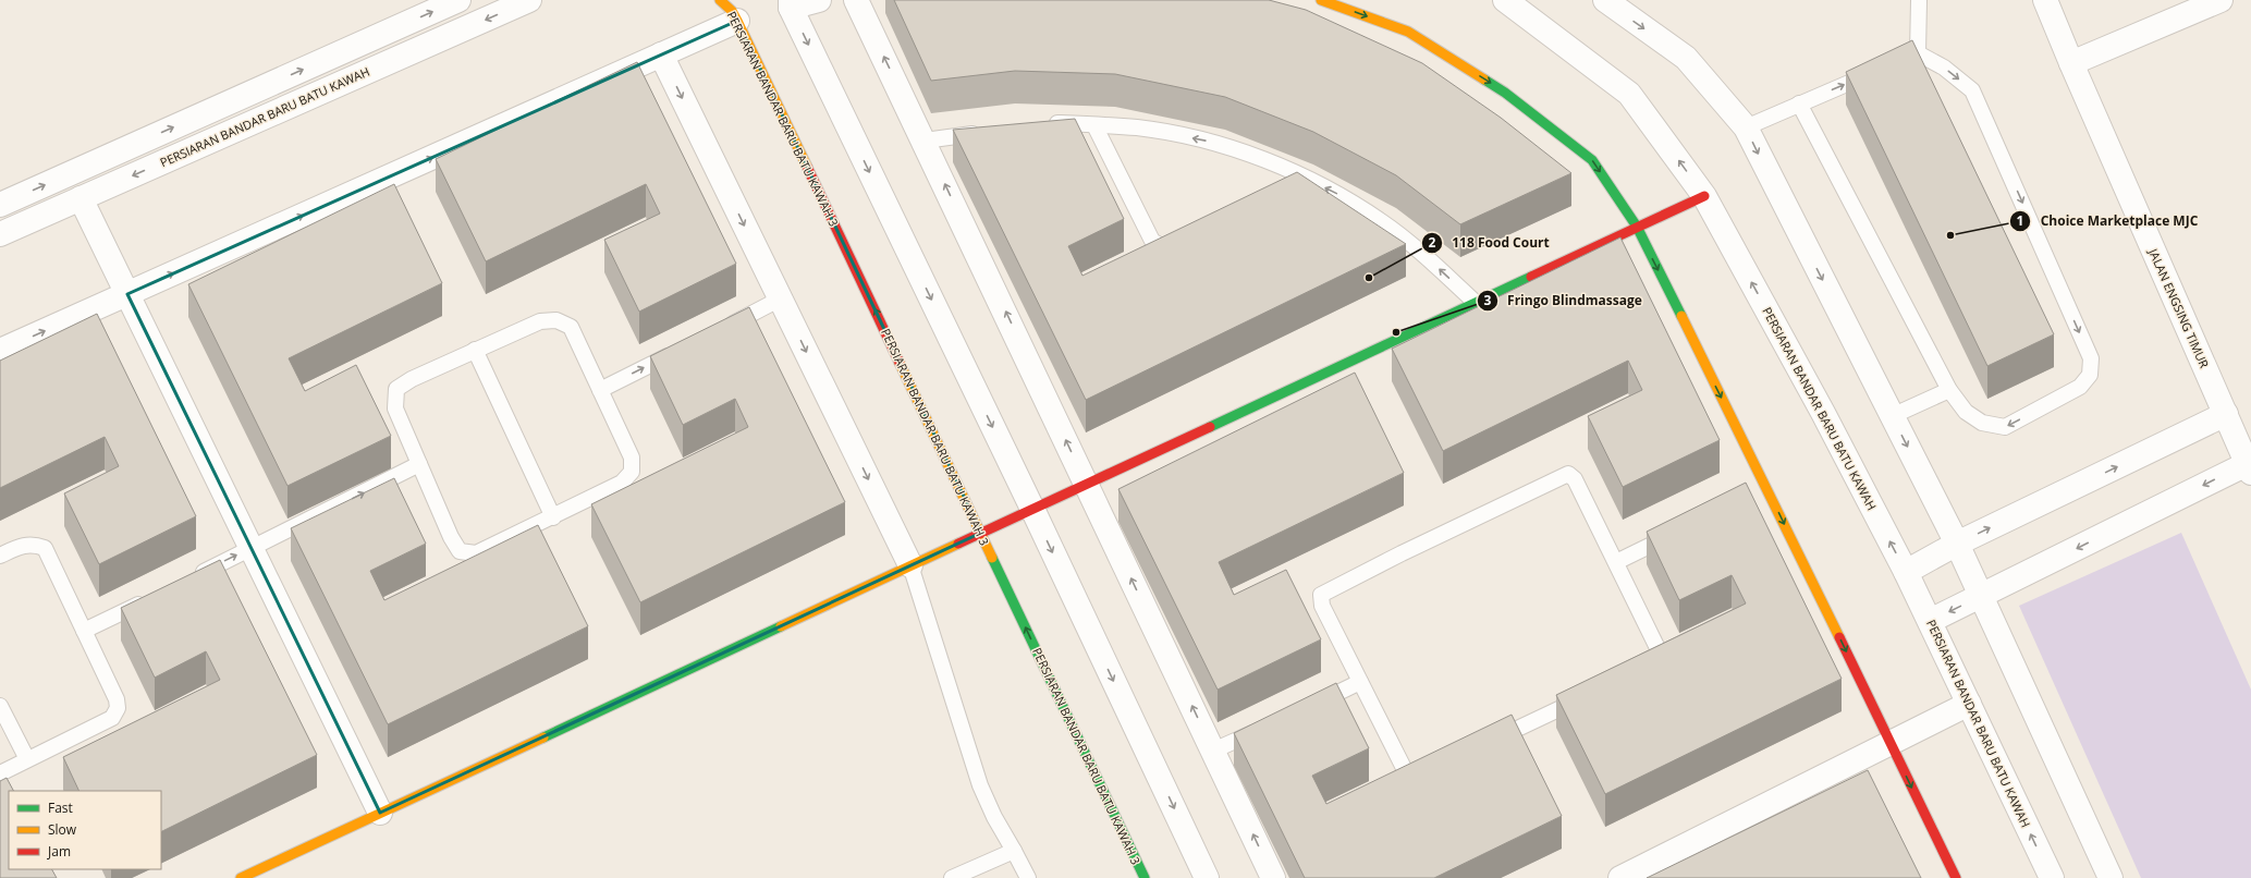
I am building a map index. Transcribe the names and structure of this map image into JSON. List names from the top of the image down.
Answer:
{
  "streets": {
    "street": ["PERSIARAN BANDAR BARU BATU KAWAH", "PERSIARAN BANDAR BARU BATU KAWAH 3", "JALAN ENGSING TIMUR"]
  },
  "places": ["Choice Marketplace MJC", "118 Food Court", "Fringo Blindmassage"],
  "legend": ["Fast", "Slow", "Jam"]
}
